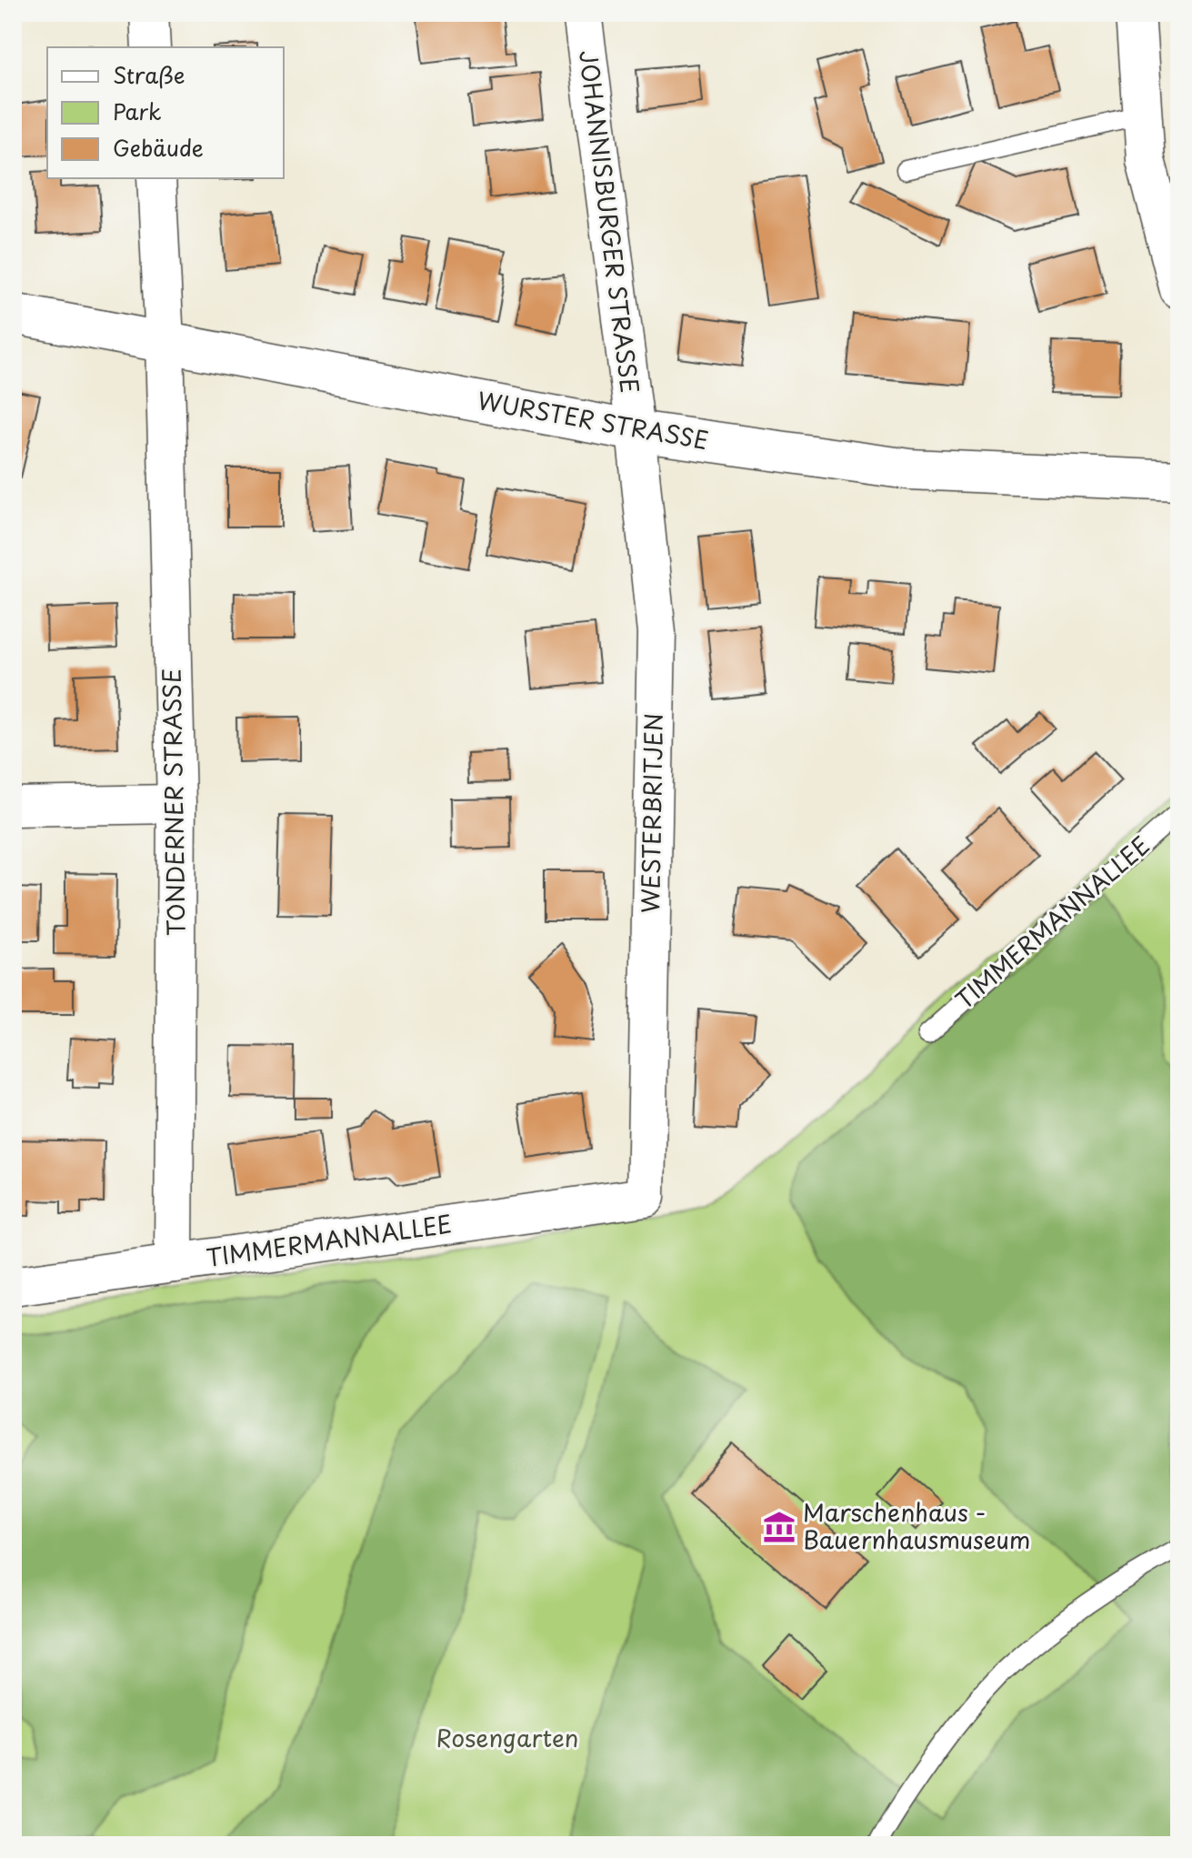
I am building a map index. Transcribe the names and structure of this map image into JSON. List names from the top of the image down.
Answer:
{
  "streets": {
    "street": [
      "JOHANNISBURGER STRASSE",
      "WURSTER STRASSE",
      "TONDERNER STRASSE",
      "WESTERBRITJEN",
      "TIMMERMANNALLEE"
    ]
  },
  "crossings": [
    ["JOHANNISBURGER STRASSE", "WURSTER STRASSE"],
    ["JOHANNISBURGER STRASSE", "WESTERBRITJEN"],
    ["WURSTER STRASSE", "TONDERNER STRASSE"],
    ["WURSTER STRASSE", "WESTERBRITJEN"],
    ["TONDERNER STRASSE", "TIMMERMANNALLEE"],
    ["WESTERBRITJEN", "TIMMERMANNALLEE"]
  ],
  "parks": ["Rosengarten"],
  "places": {
    "museum": ["Marschenhaus - Bauernhausmuseum"]
  },
  "legend": ["Straße", "Park", "Gebäude"]
}
